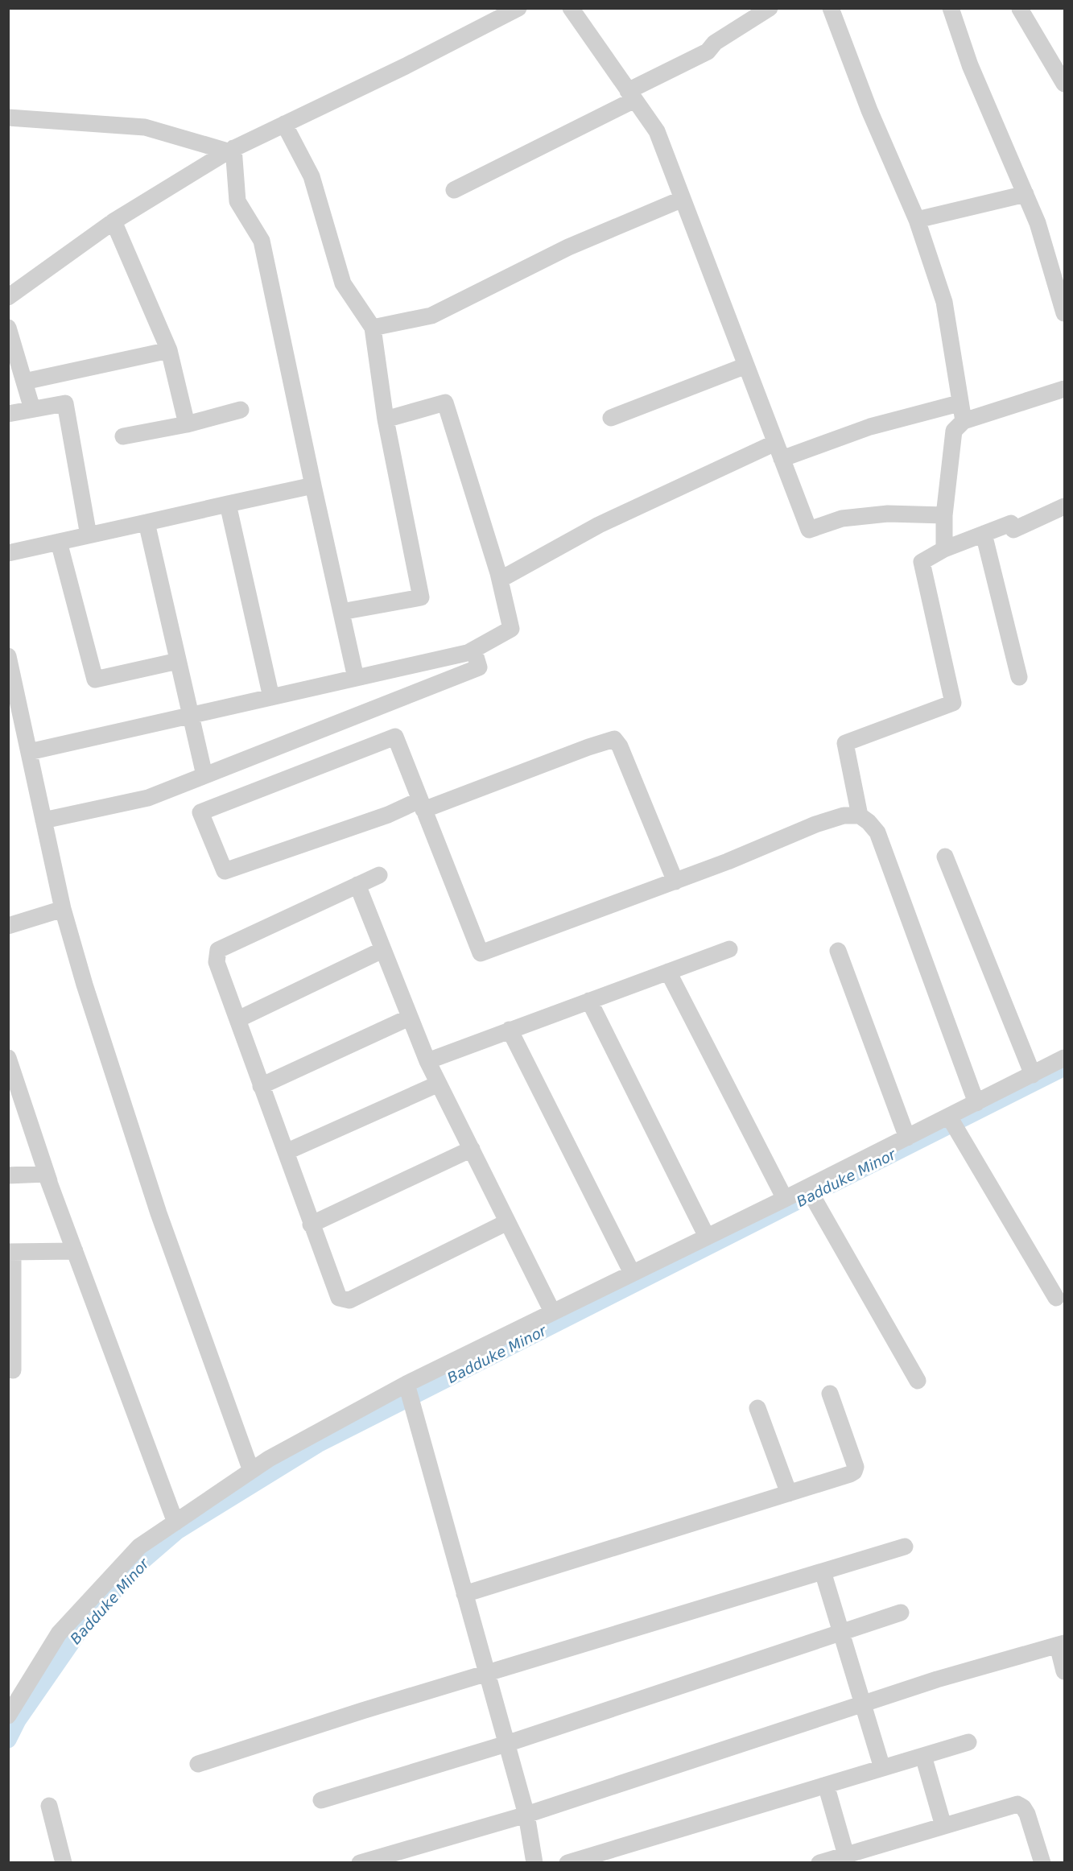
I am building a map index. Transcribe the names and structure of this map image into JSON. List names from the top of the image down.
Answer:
{
  "water": ["Badduke Minor"]
}
